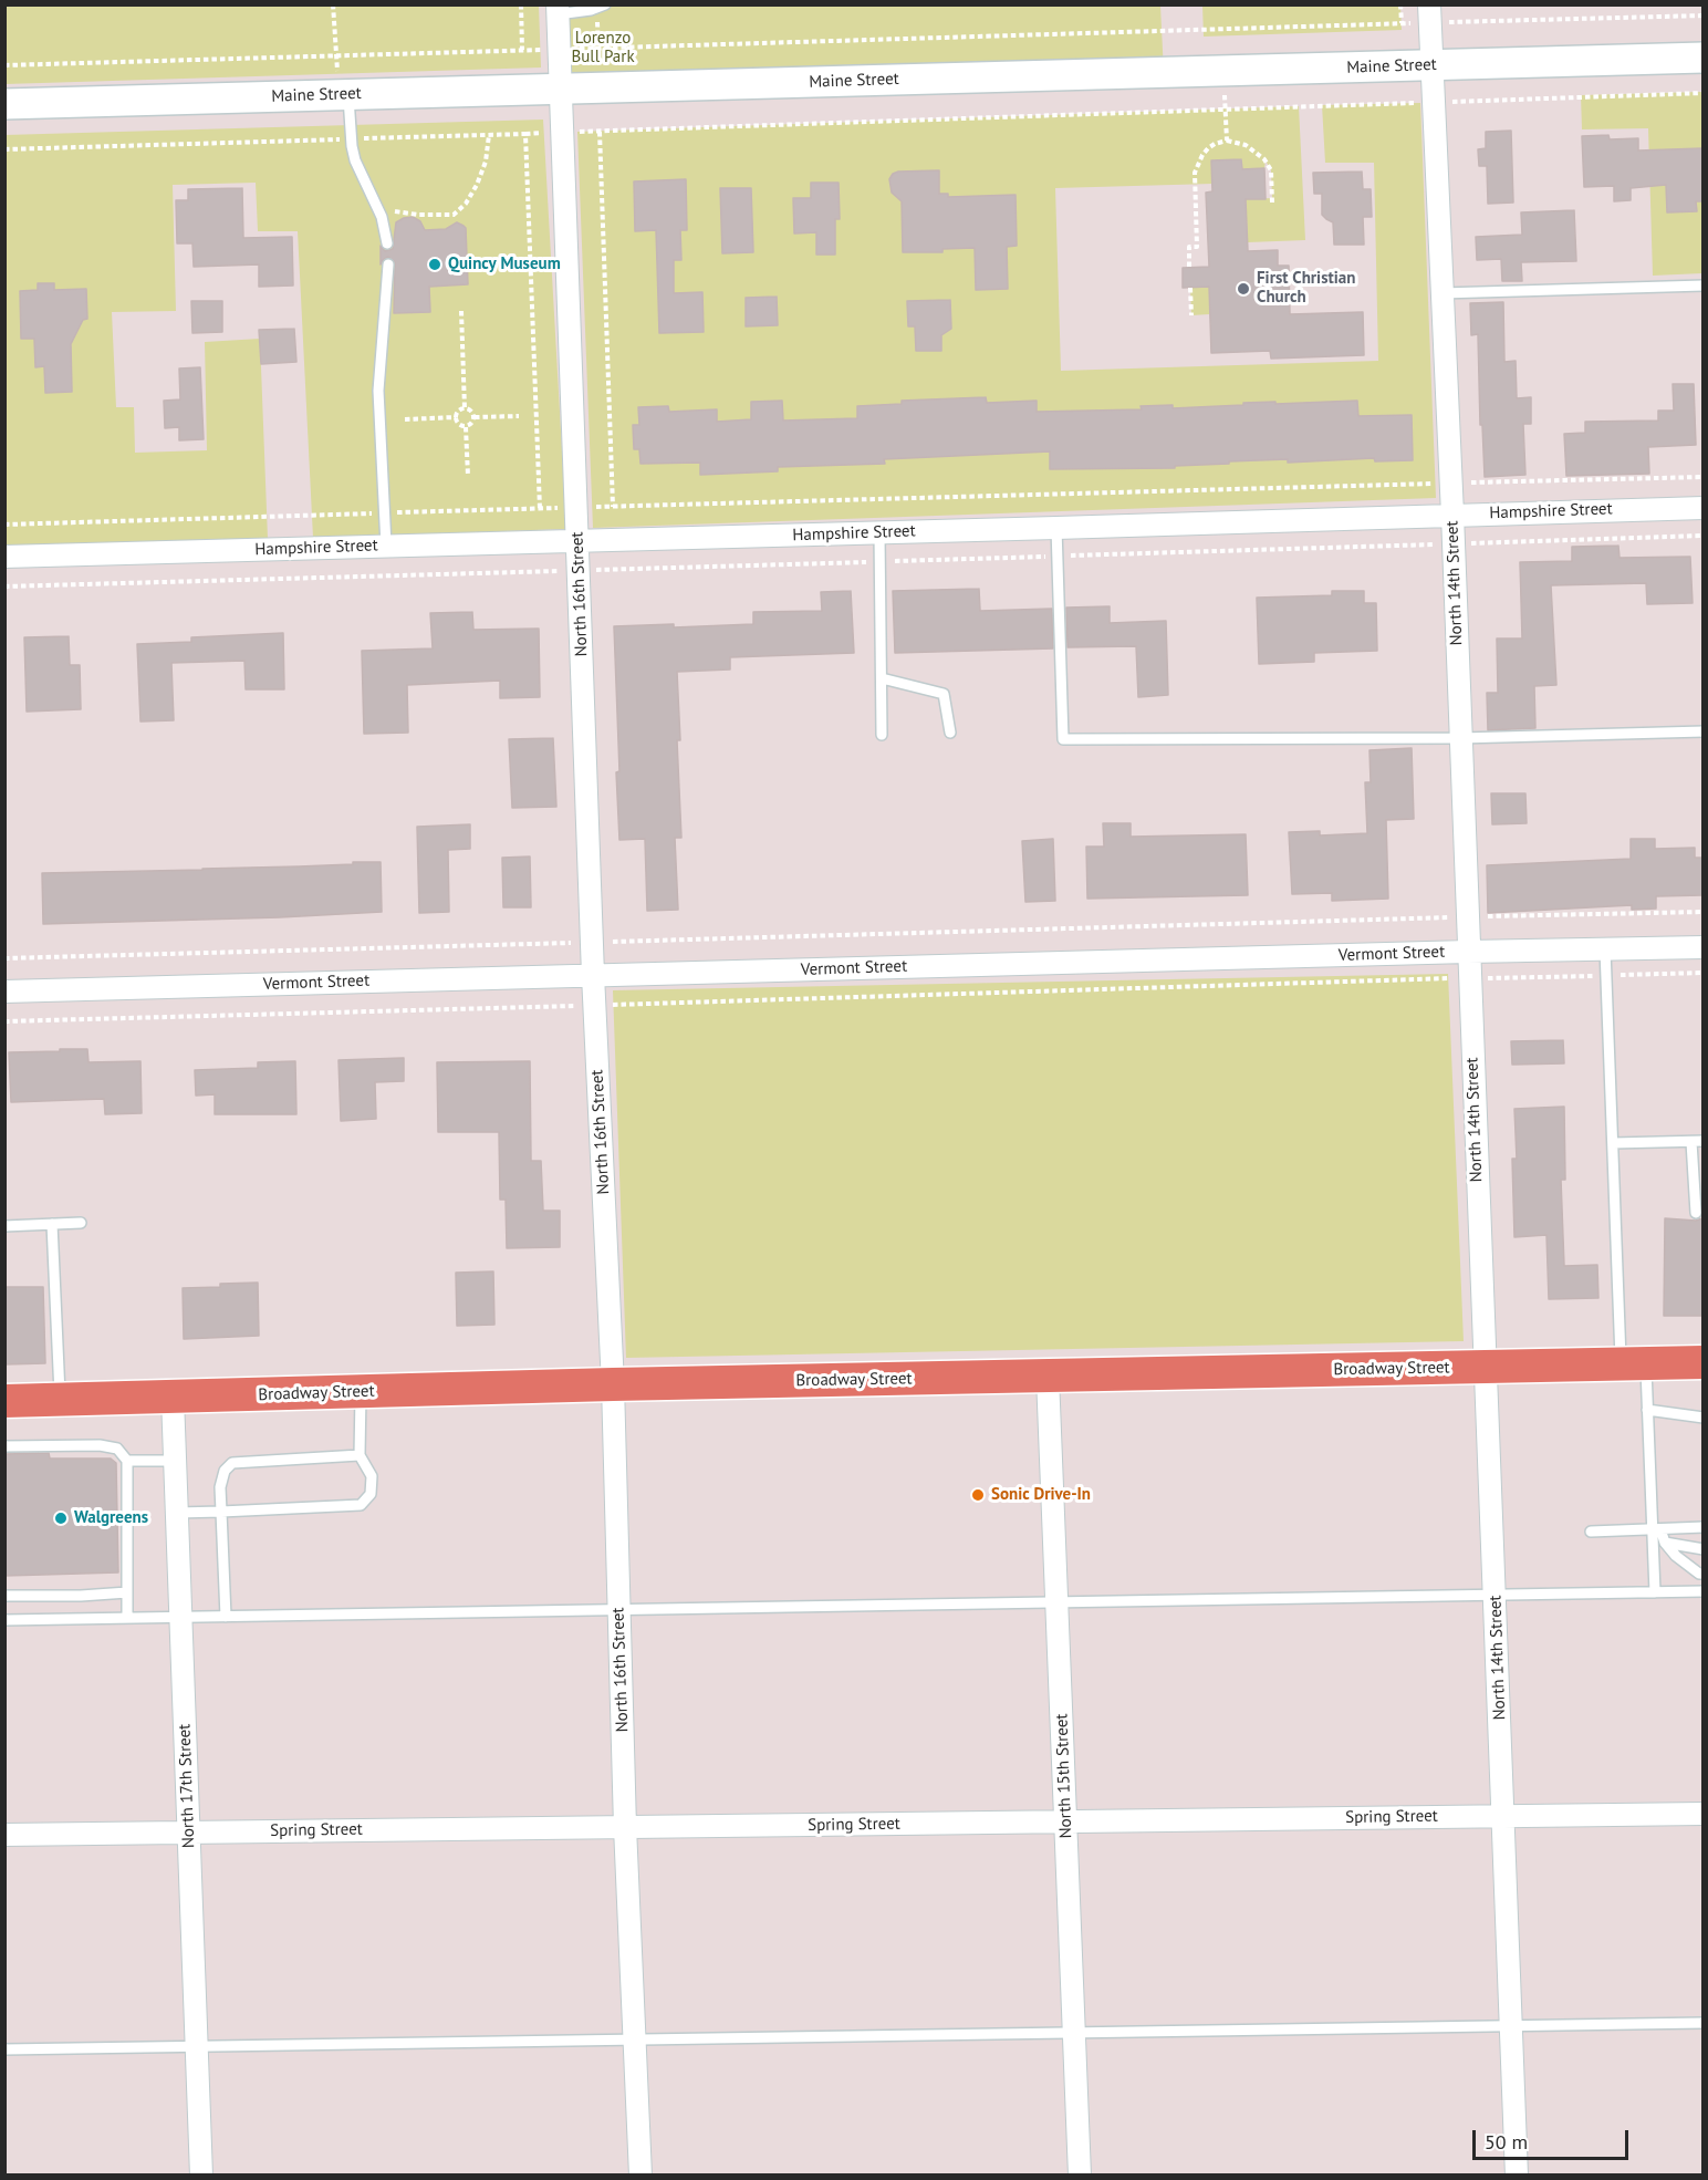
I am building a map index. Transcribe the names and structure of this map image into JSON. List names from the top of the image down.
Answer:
{
  "streets": {
    "main road": ["Broadway Street"],
    "street": [
      "Maine Street",
      "Hampshire Street",
      "North 14th Street",
      "North 16th Street",
      "Vermont Street",
      "North 15th Street",
      "North 17th Street",
      "Spring Street"
    ]
  },
  "crossings": [
    ["Maine Street", "North 14th Street"],
    ["Maine Street", "North 16th Street"],
    ["Hampshire Street", "North 14th Street"],
    ["Hampshire Street", "North 16th Street"],
    ["North 14th Street", "Vermont Street"],
    ["North 14th Street", "Broadway Street"],
    ["North 14th Street", "Spring Street"],
    ["North 16th Street", "Vermont Street"],
    ["North 16th Street", "Broadway Street"],
    ["North 16th Street", "Spring Street"],
    ["Broadway Street", "North 15th Street"],
    ["Broadway Street", "North 17th Street"],
    ["North 15th Street", "Spring Street"],
    ["North 17th Street", "Spring Street"]
  ],
  "parks": ["Lorenzo Bull Park"],
  "places": [
    "Quincy Museum",
    "First Christian Church",
    "Sonic Drive-In",
    "Walgreens"
  ],
  "scale_bar": "50 m"
}
